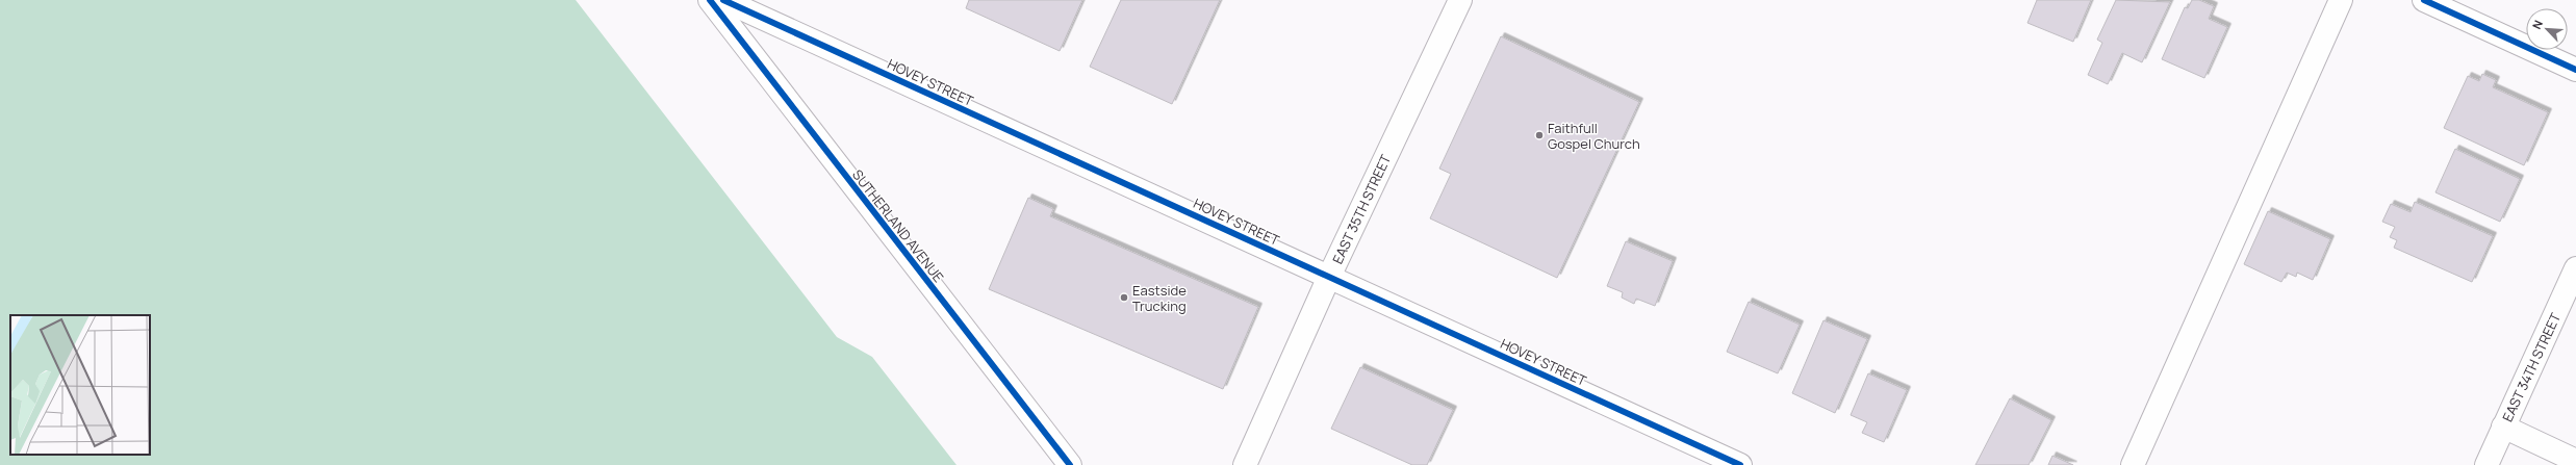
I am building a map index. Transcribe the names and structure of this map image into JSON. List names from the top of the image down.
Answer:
{
  "streets": {
    "street": [
      "HOVEY STREET",
      "EAST 35TH STREET",
      "SUTHERLAND AVENUE",
      "EAST 34TH STREET"
    ]
  },
  "crossings": [
    ["HOVEY STREET", "EAST 35TH STREET"]
  ],
  "places": ["Faithfull Gospel Church", "Eastside Trucking"],
  "north": "top left"
}
